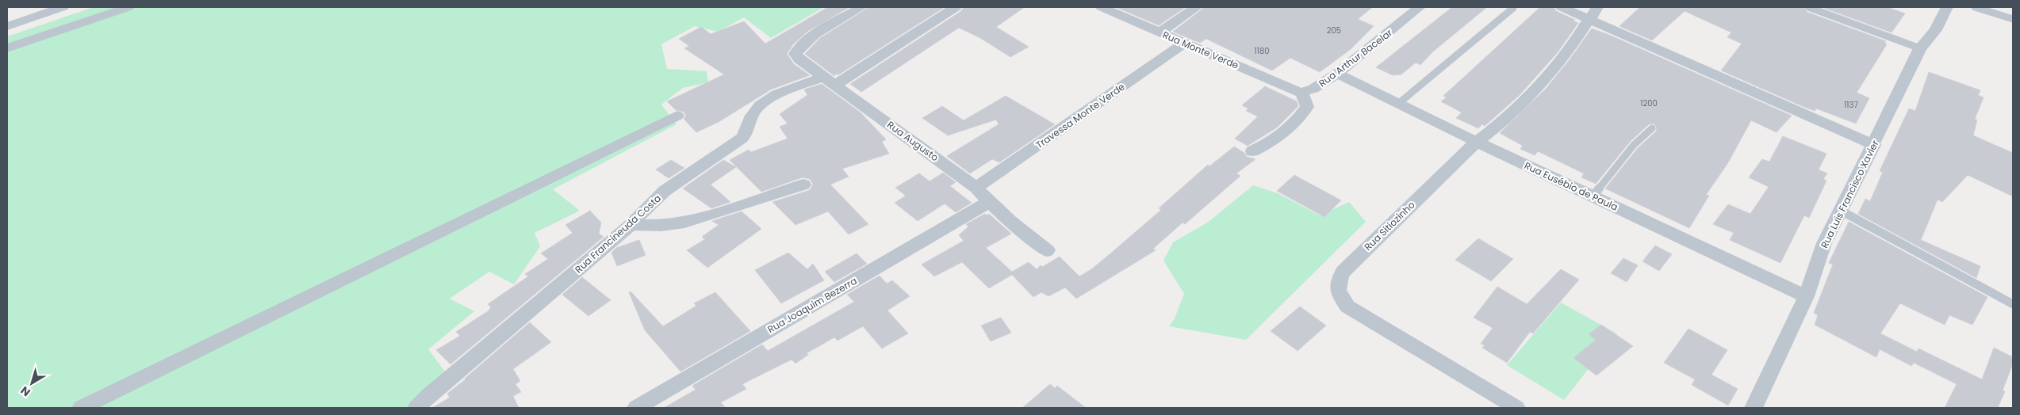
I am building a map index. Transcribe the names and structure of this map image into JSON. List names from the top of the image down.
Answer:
{
  "streets": {
    "street": [
      "Rua Monte Verde",
      "Rua Arthur Bacelar",
      "Travessa Monte Verde",
      "Rua Augusto",
      "Rua Eusébio de Paula",
      "Rua Luís Francisco Xavier",
      "Rua Sitiozinho",
      "Rua Francineuda Costa",
      "Rua Joaquim Bezerra"
    ]
  },
  "crossings": [
    ["Rua Monte Verde", "Rua Arthur Bacelar"],
    ["Rua Monte Verde", "Travessa Monte Verde"],
    ["Rua Arthur Bacelar", "Rua Eusébio de Paula"],
    ["Travessa Monte Verde", "Rua Augusto"],
    ["Rua Augusto", "Rua Francineuda Costa"],
    ["Rua Augusto", "Rua Joaquim Bezerra"],
    ["Rua Eusébio de Paula", "Rua Luís Francisco Xavier"],
    ["Rua Eusébio de Paula", "Rua Sitiozinho"]
  ],
  "house_numbers": [
    "205",
    "1180",
    "1200",
    "1137"
  ],
  "north": "bottom left"
}
